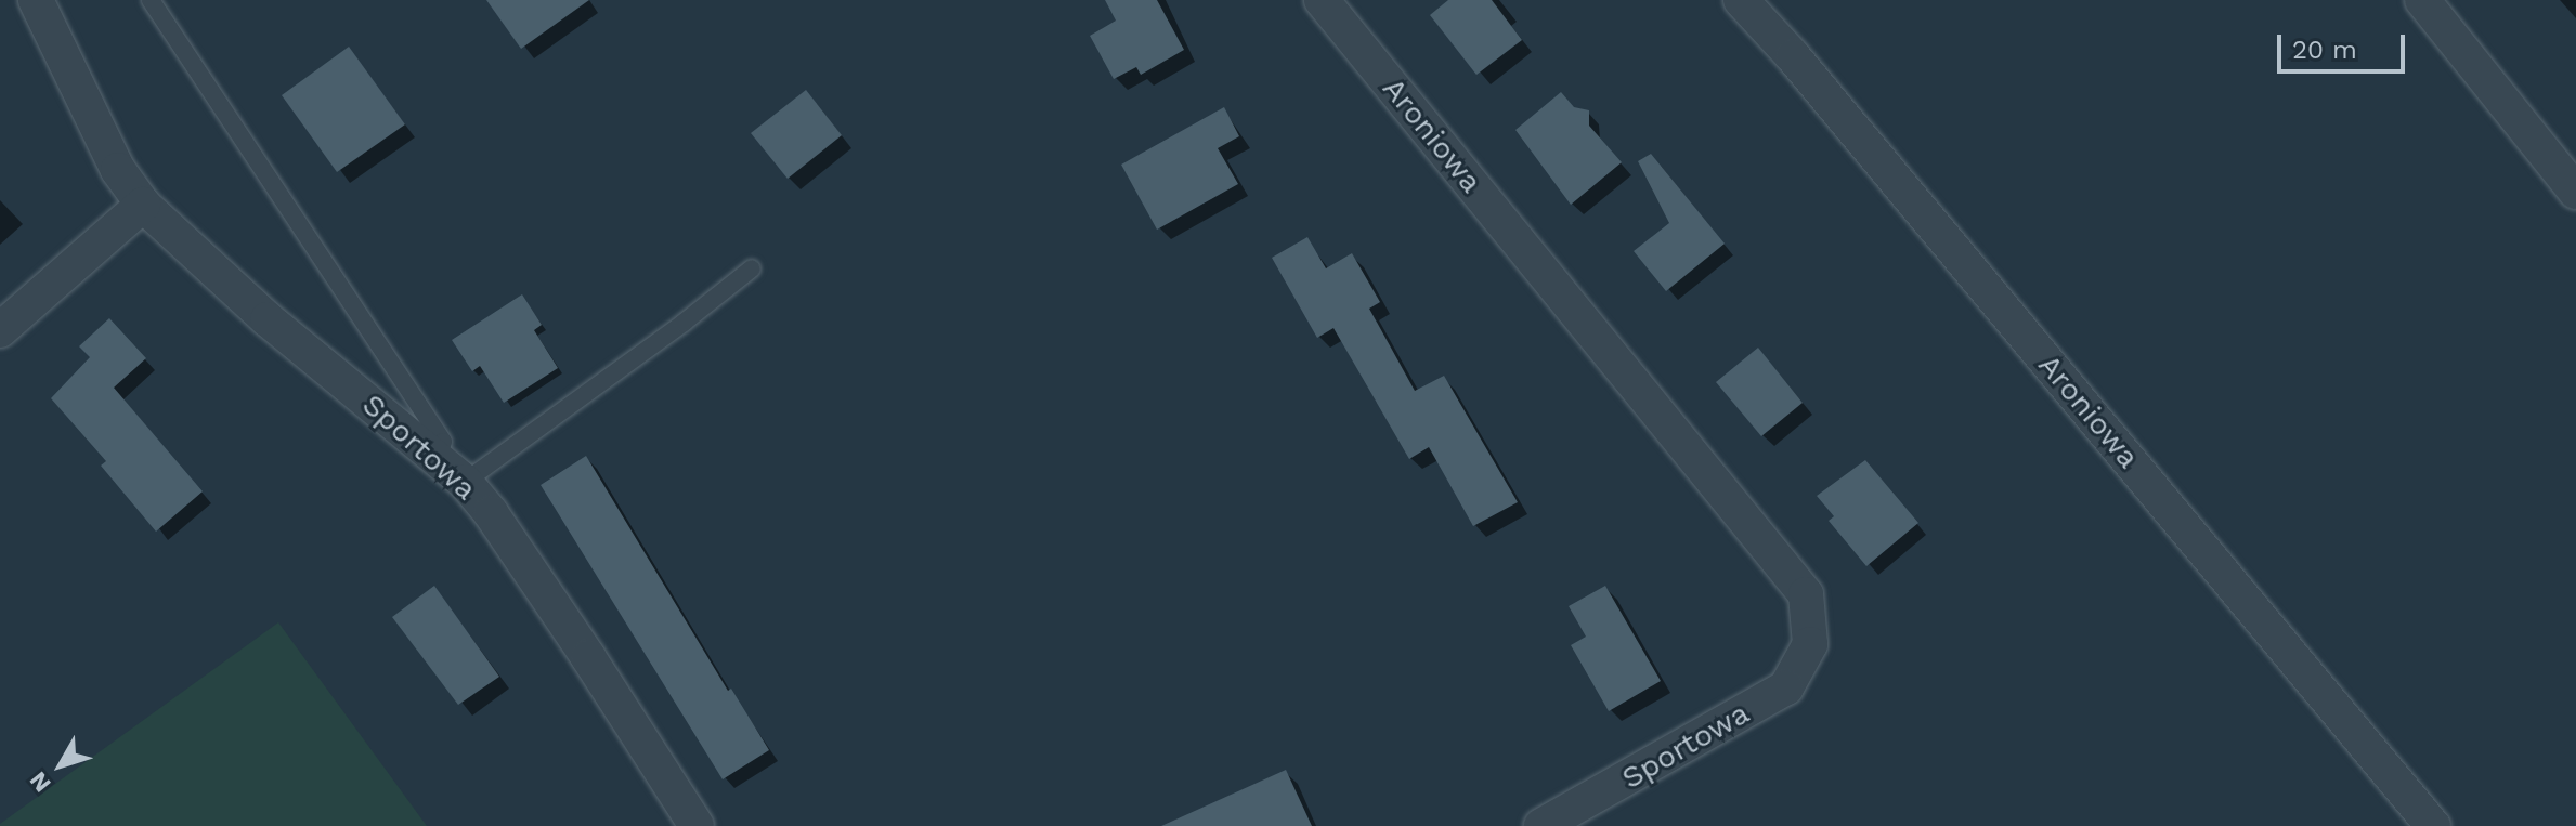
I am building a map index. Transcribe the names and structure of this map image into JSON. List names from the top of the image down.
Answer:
{
  "streets": {
    "street": ["Aroniowa", "Sportowa"]
  },
  "crossings": [
    ["Aroniowa", "Sportowa"]
  ],
  "scale_bar": "20 m",
  "north": "bottom left"
}
